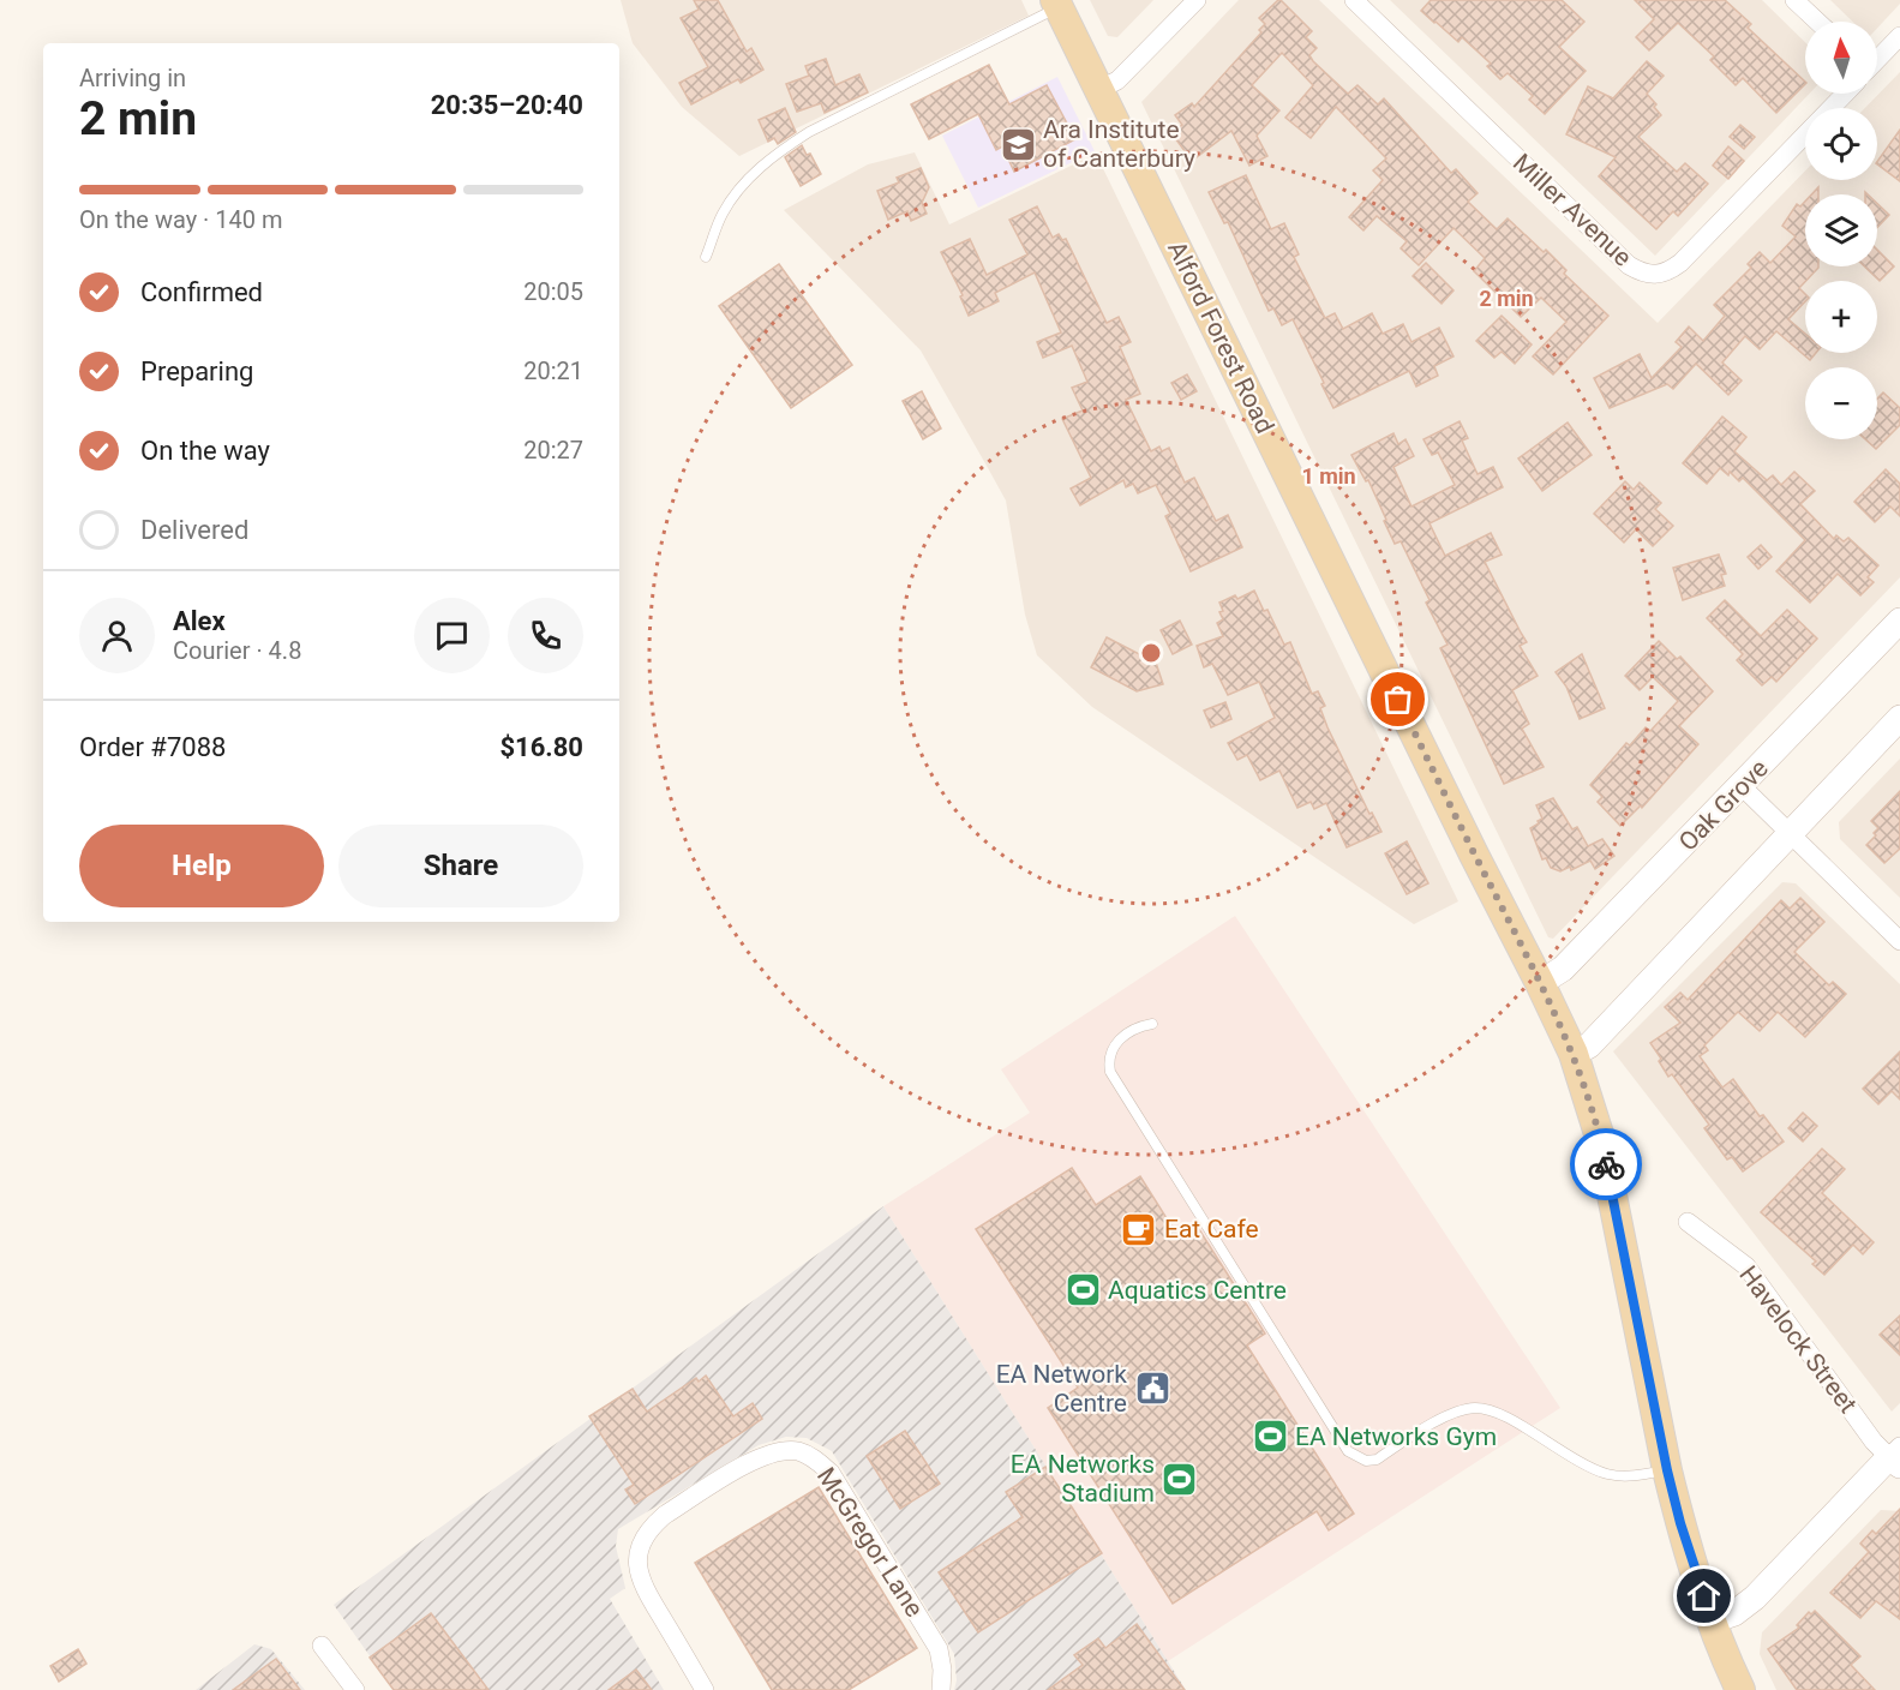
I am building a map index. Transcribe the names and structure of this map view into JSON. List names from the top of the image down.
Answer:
{
  "streets": {
    "main road": ["Alford Forest Road"],
    "street": [
      "Miller Avenue",
      "Oak Grove",
      "Havelock Street",
      "McGregor Lane"
    ]
  },
  "crossings": [
    ["Alford Forest Road", "Oak Grove"]
  ],
  "places": {
    "school or university": ["Ara Institute of Canterbury"],
    "cafe": ["Eat Cafe"],
    "sports": ["Aquatics Centre", "EA Networks Gym", "EA Networks Stadium"],
    "public building": ["EA Network Centre"]
  },
  "north": "top",
  "page": {
    "map_buttons": ["+", "−"],
    "heading": ["2 min", "Arriving in", "20:35–20:40"],
    "panel": [
      "Alex",
      "Courier · 4.8",
      "Order #7088",
      "$16.80"
    ],
    "bar": "On the way · 140 m",
    "list": [
      ["Confirmed", "20:05"],
      ["Preparing", "20:21"],
      ["On the way", "20:27"],
      "Delivered"
    ],
    "buttons": ["Help", "Share"]
  },
  "rings": ["2 min", "1 min"]
}
